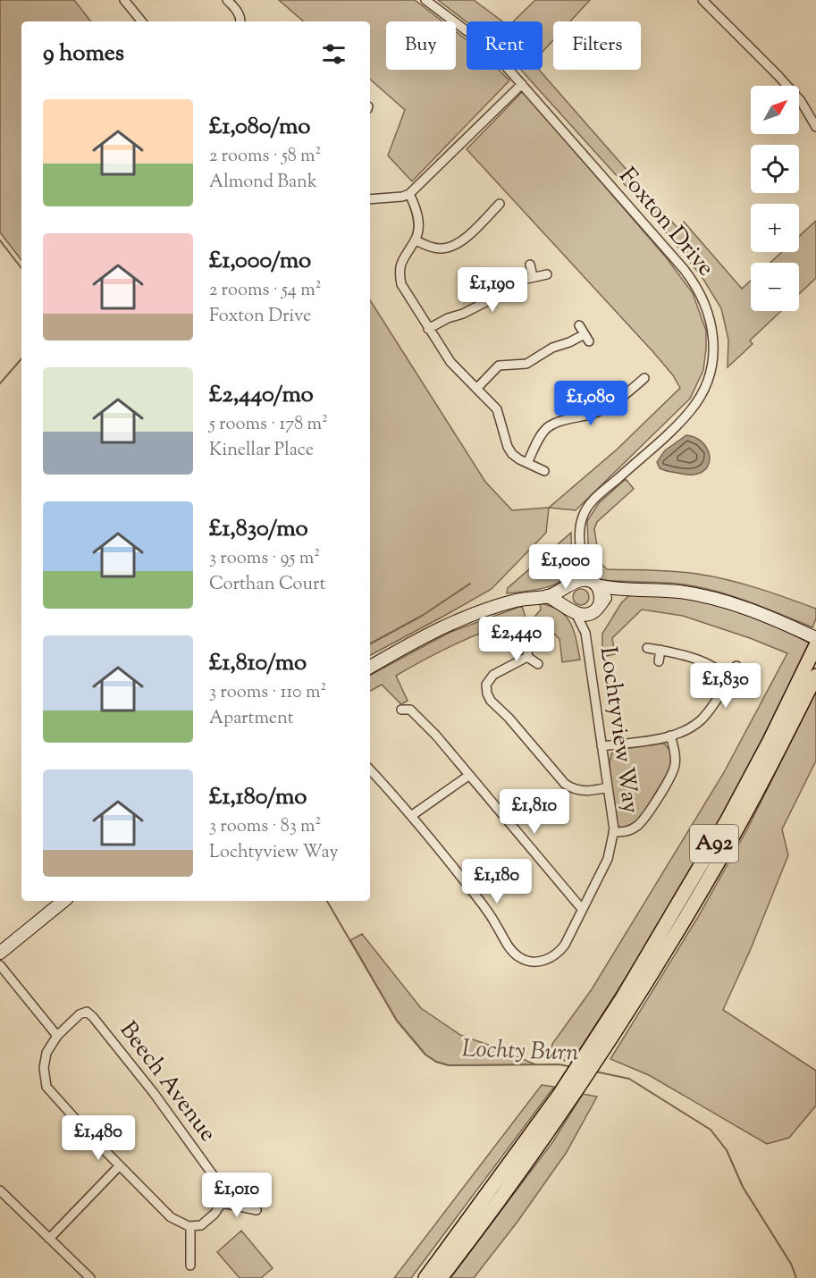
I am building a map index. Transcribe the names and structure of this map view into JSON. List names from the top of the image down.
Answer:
{
  "streets": {
    "highway": ["A92"],
    "street": ["Foxton Drive", "Lochtyview Way", "Beech Avenue"]
  },
  "crossings": [
    ["Foxton Drive", "Lochtyview Way"]
  ],
  "water": ["Lochty Burn"],
  "north": "top right",
  "page": {
    "chip": ["Buy", "Rent", "Filters"],
    "heading": "9 homes",
    "map_buttons": ["+", "−"],
    "list": [
      {
        "name": "£1,080/mo",
        "note": "2 rooms · 58 m² · Almond Bank"
      },
      {
        "name": "£1,000/mo",
        "note": "2 rooms · 54 m² · Foxton Drive"
      },
      {
        "name": "£2,440/mo",
        "note": "5 rooms · 178 m² · Kinellar Place"
      },
      {
        "name": "£1,830/mo",
        "note": "3 rooms · 95 m² · Corthan Court"
      },
      {
        "name": "£1,810/mo",
        "note": "3 rooms · 110 m² · Apartment"
      },
      {
        "name": "£1,180/mo",
        "note": "3 rooms · 83 m² · Lochtyview Way"
      }
    ],
    "price": [
      "£1,190",
      "£1,080",
      "£1,000",
      "£2,440",
      "£1,830",
      "£1,810",
      "£1,180",
      "£1,480",
      "£1,010"
    ]
  }
}
